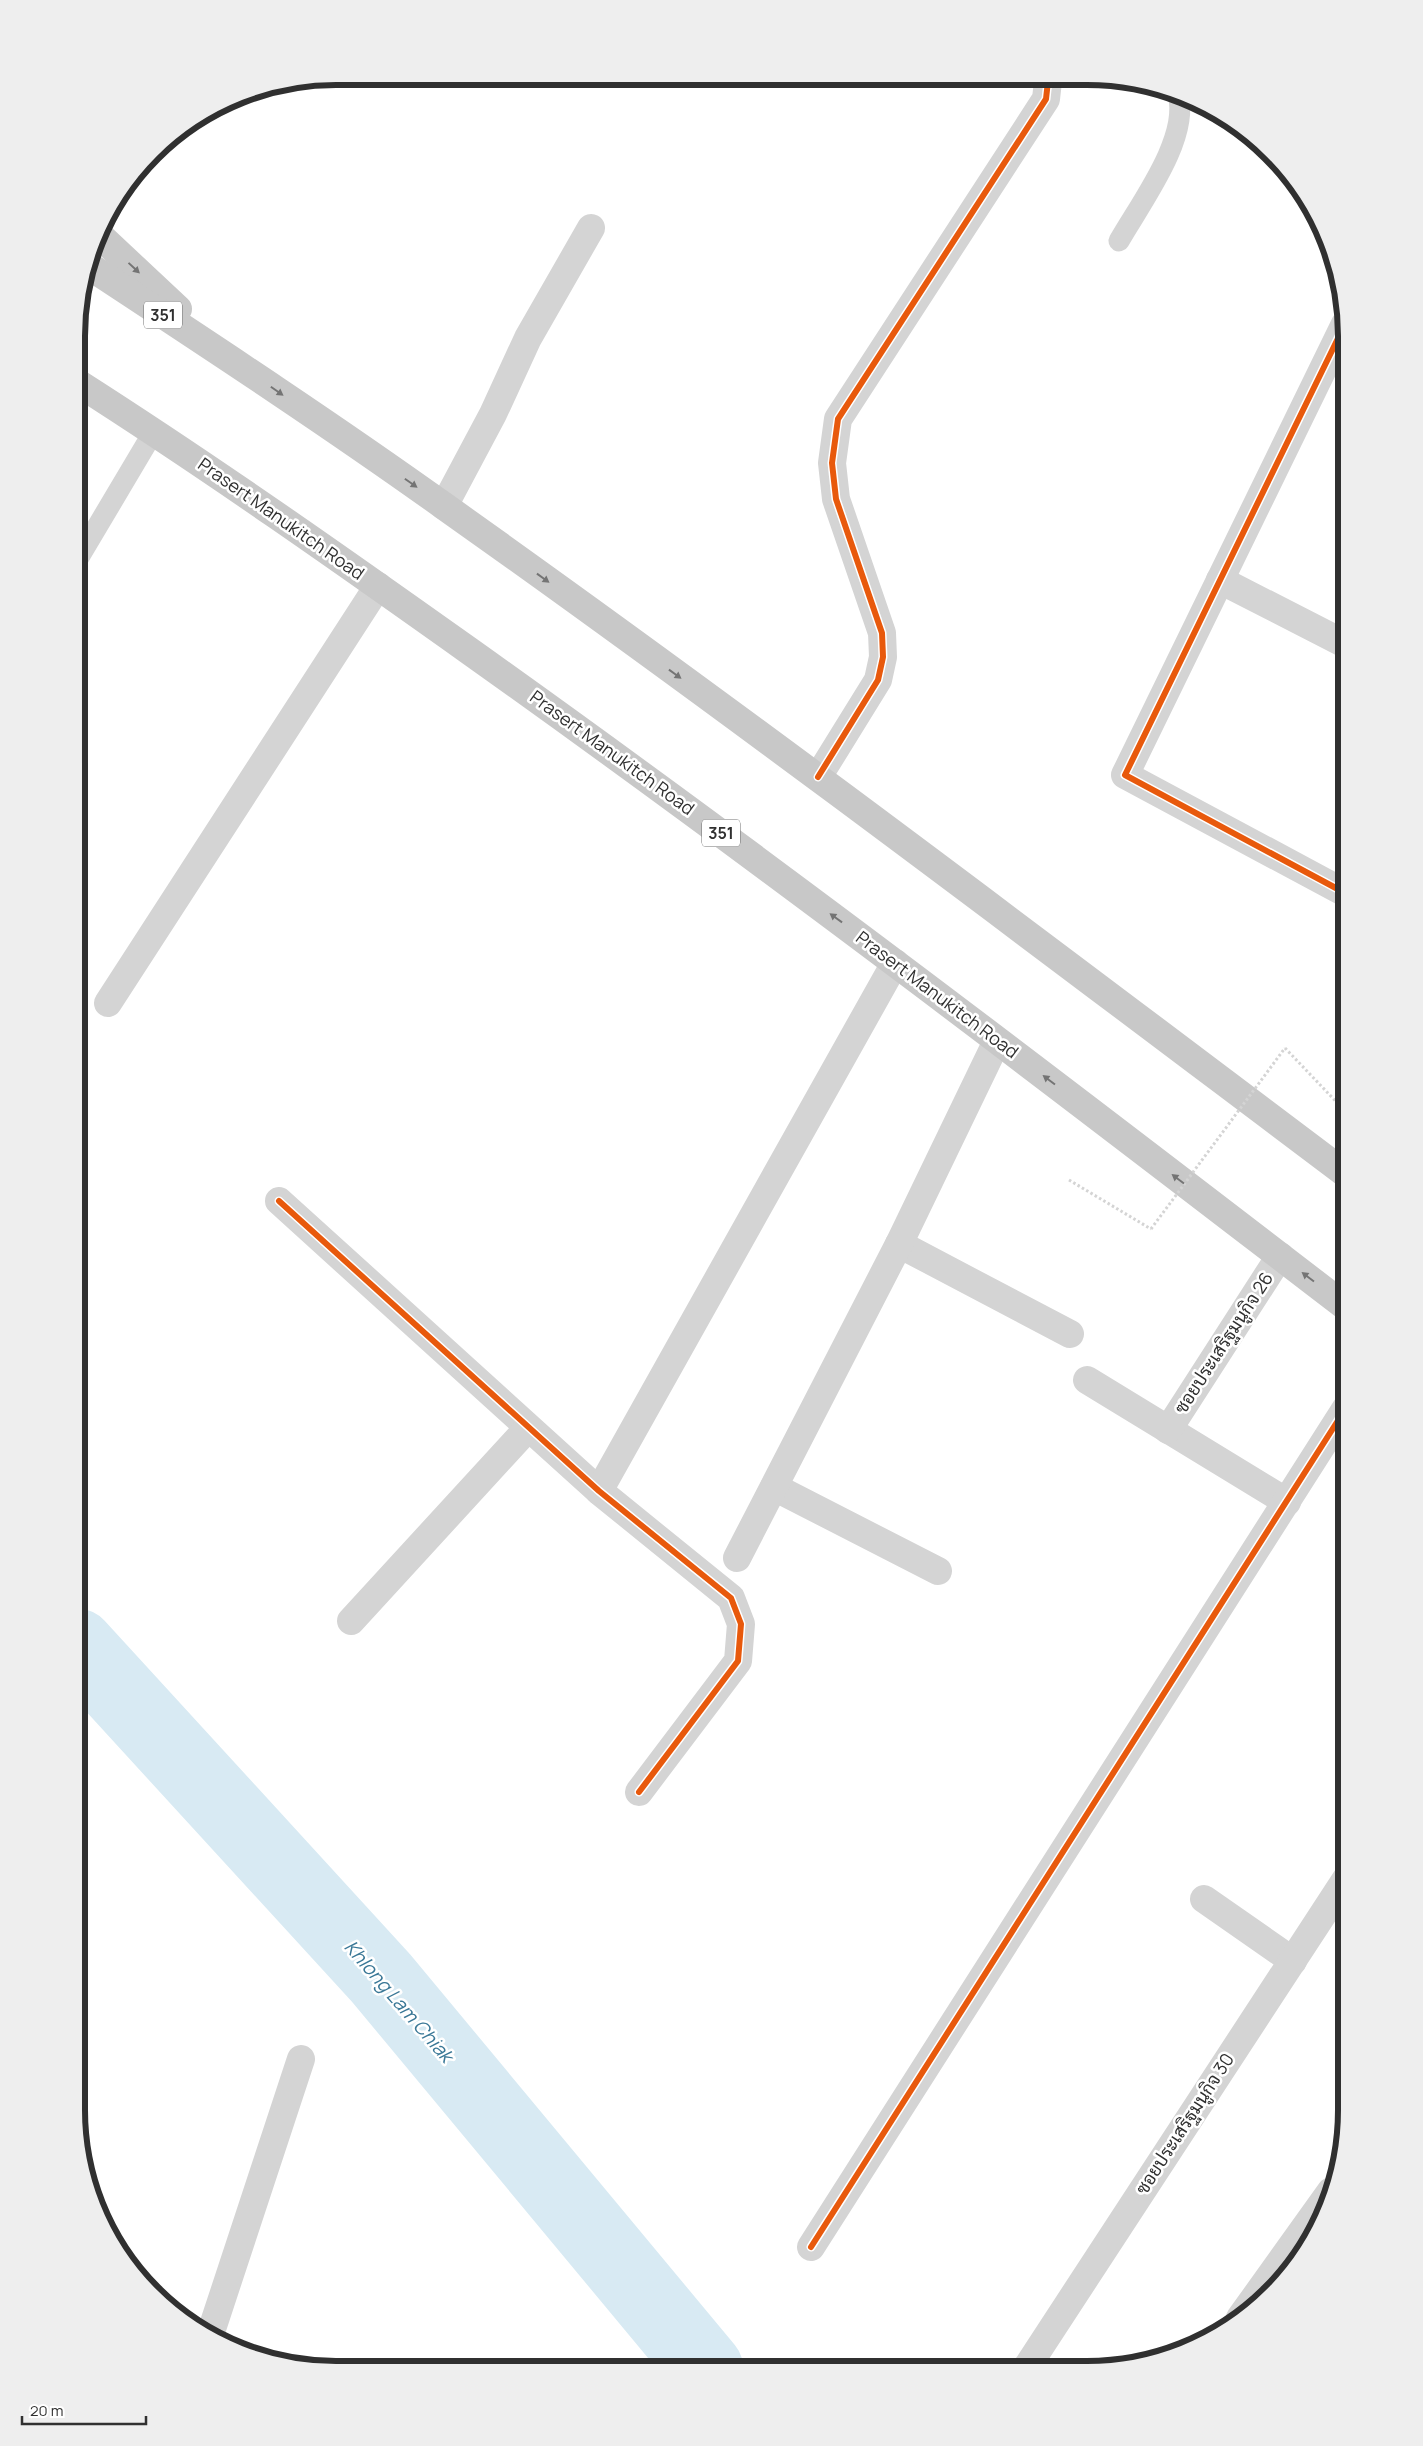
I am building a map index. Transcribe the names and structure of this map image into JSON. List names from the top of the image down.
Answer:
{
  "streets": {
    "main road": ["351", "Prasert Manukitch Road"],
    "street": ["ซอยประเสริฐมนูกิจ 26", "ซอยประเสริฐมนูกิจ 30"]
  },
  "crossings": [
    ["Prasert Manukitch Road", "ซอยประเสริฐมนูกิจ 26"]
  ],
  "water": ["Khlong Lam Chiak"],
  "scale_bar": "20 m"
}
